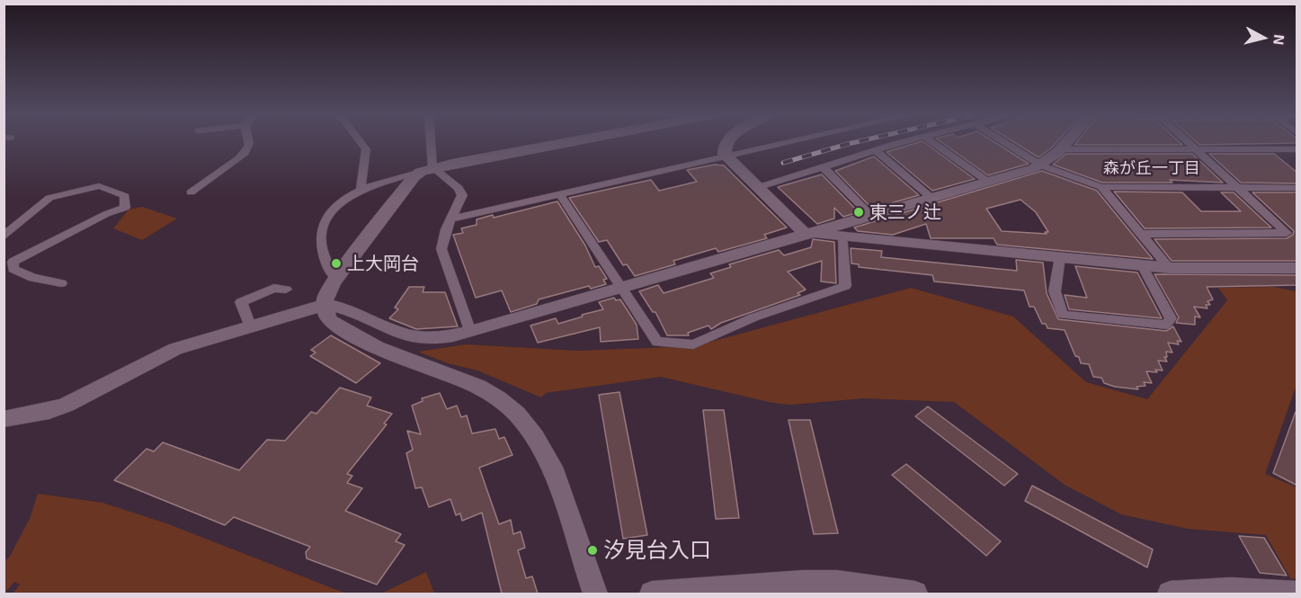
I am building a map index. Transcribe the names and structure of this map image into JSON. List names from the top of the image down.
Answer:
{
  "districts": ["森が丘一丁目"],
  "places": ["東三ノ辻", "上大岡台", "汐見台入口"],
  "north": "right"
}
